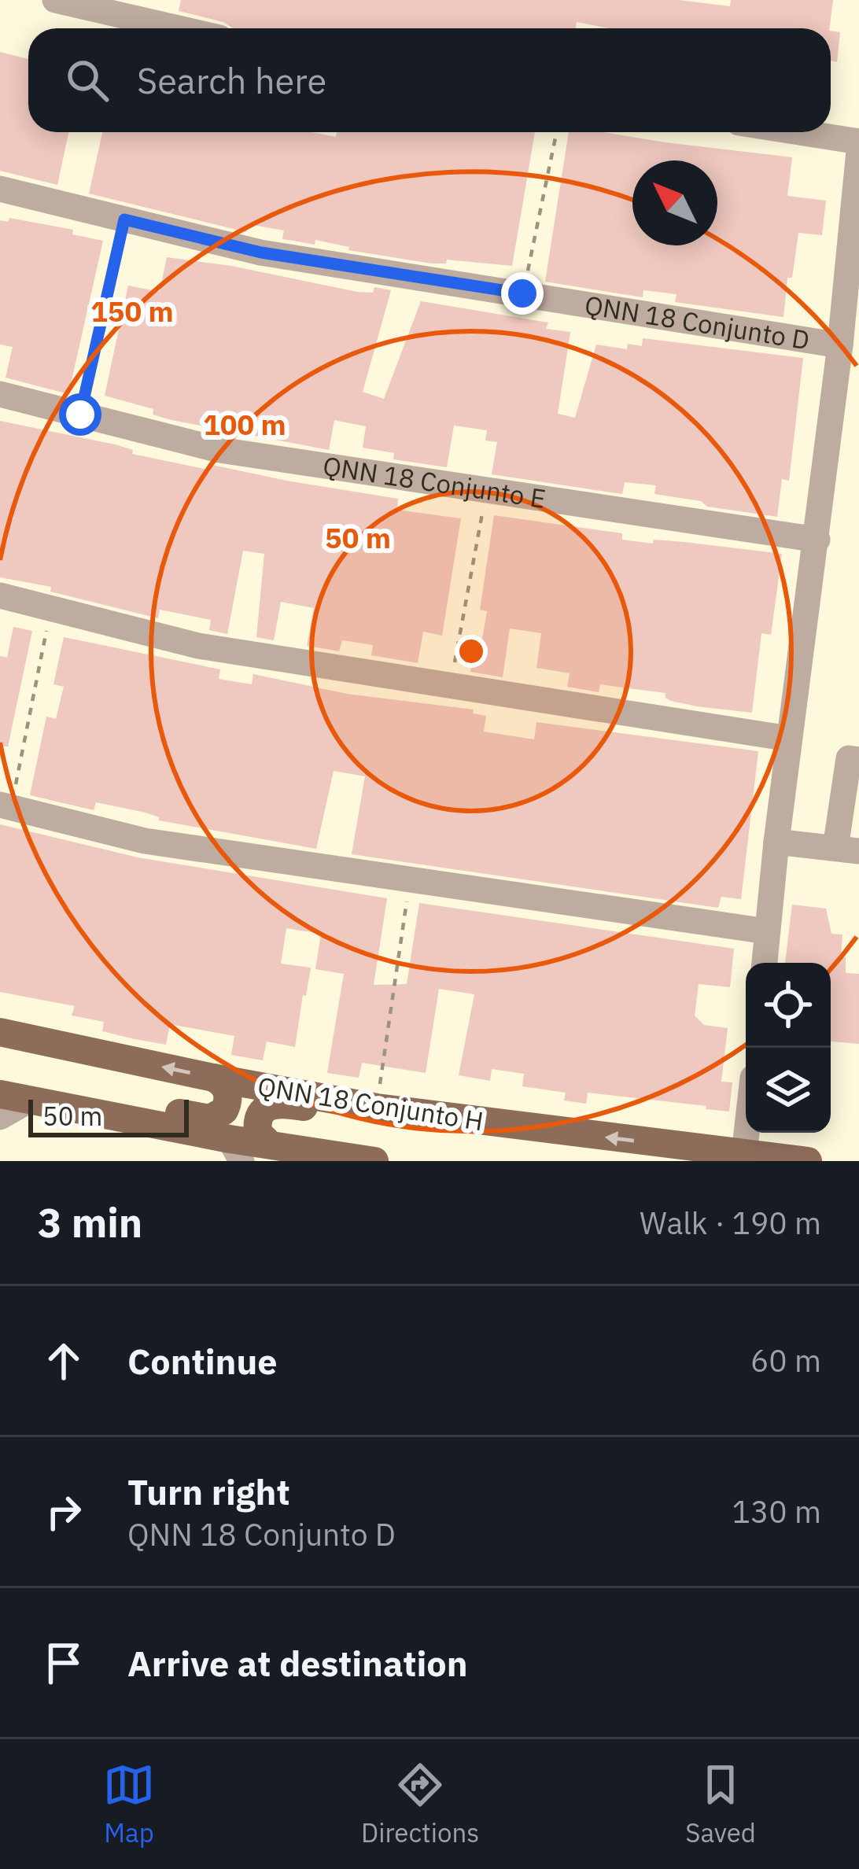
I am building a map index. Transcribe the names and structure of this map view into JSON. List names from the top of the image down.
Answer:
{
  "streets": {
    "main road": ["QNN 18 Conjunto H"],
    "street": ["QNN 18 Conjunto D", "QNN 18 Conjunto E"]
  },
  "scale_bar": "50 m",
  "north": "top left",
  "page": {
    "search": "Search here",
    "scale": "50 m",
    "heading": ["3 min", "Walk · 190 m"],
    "list": [
      ["Continue", "60 m"],
      ["Turn right", "QNN 18 Conjunto D", "130 m"],
      "Arrive at destination"
    ],
    "nav": ["Map", "Directions", "Saved"]
  },
  "rings": ["150 m", "100 m", "50 m"]
}
